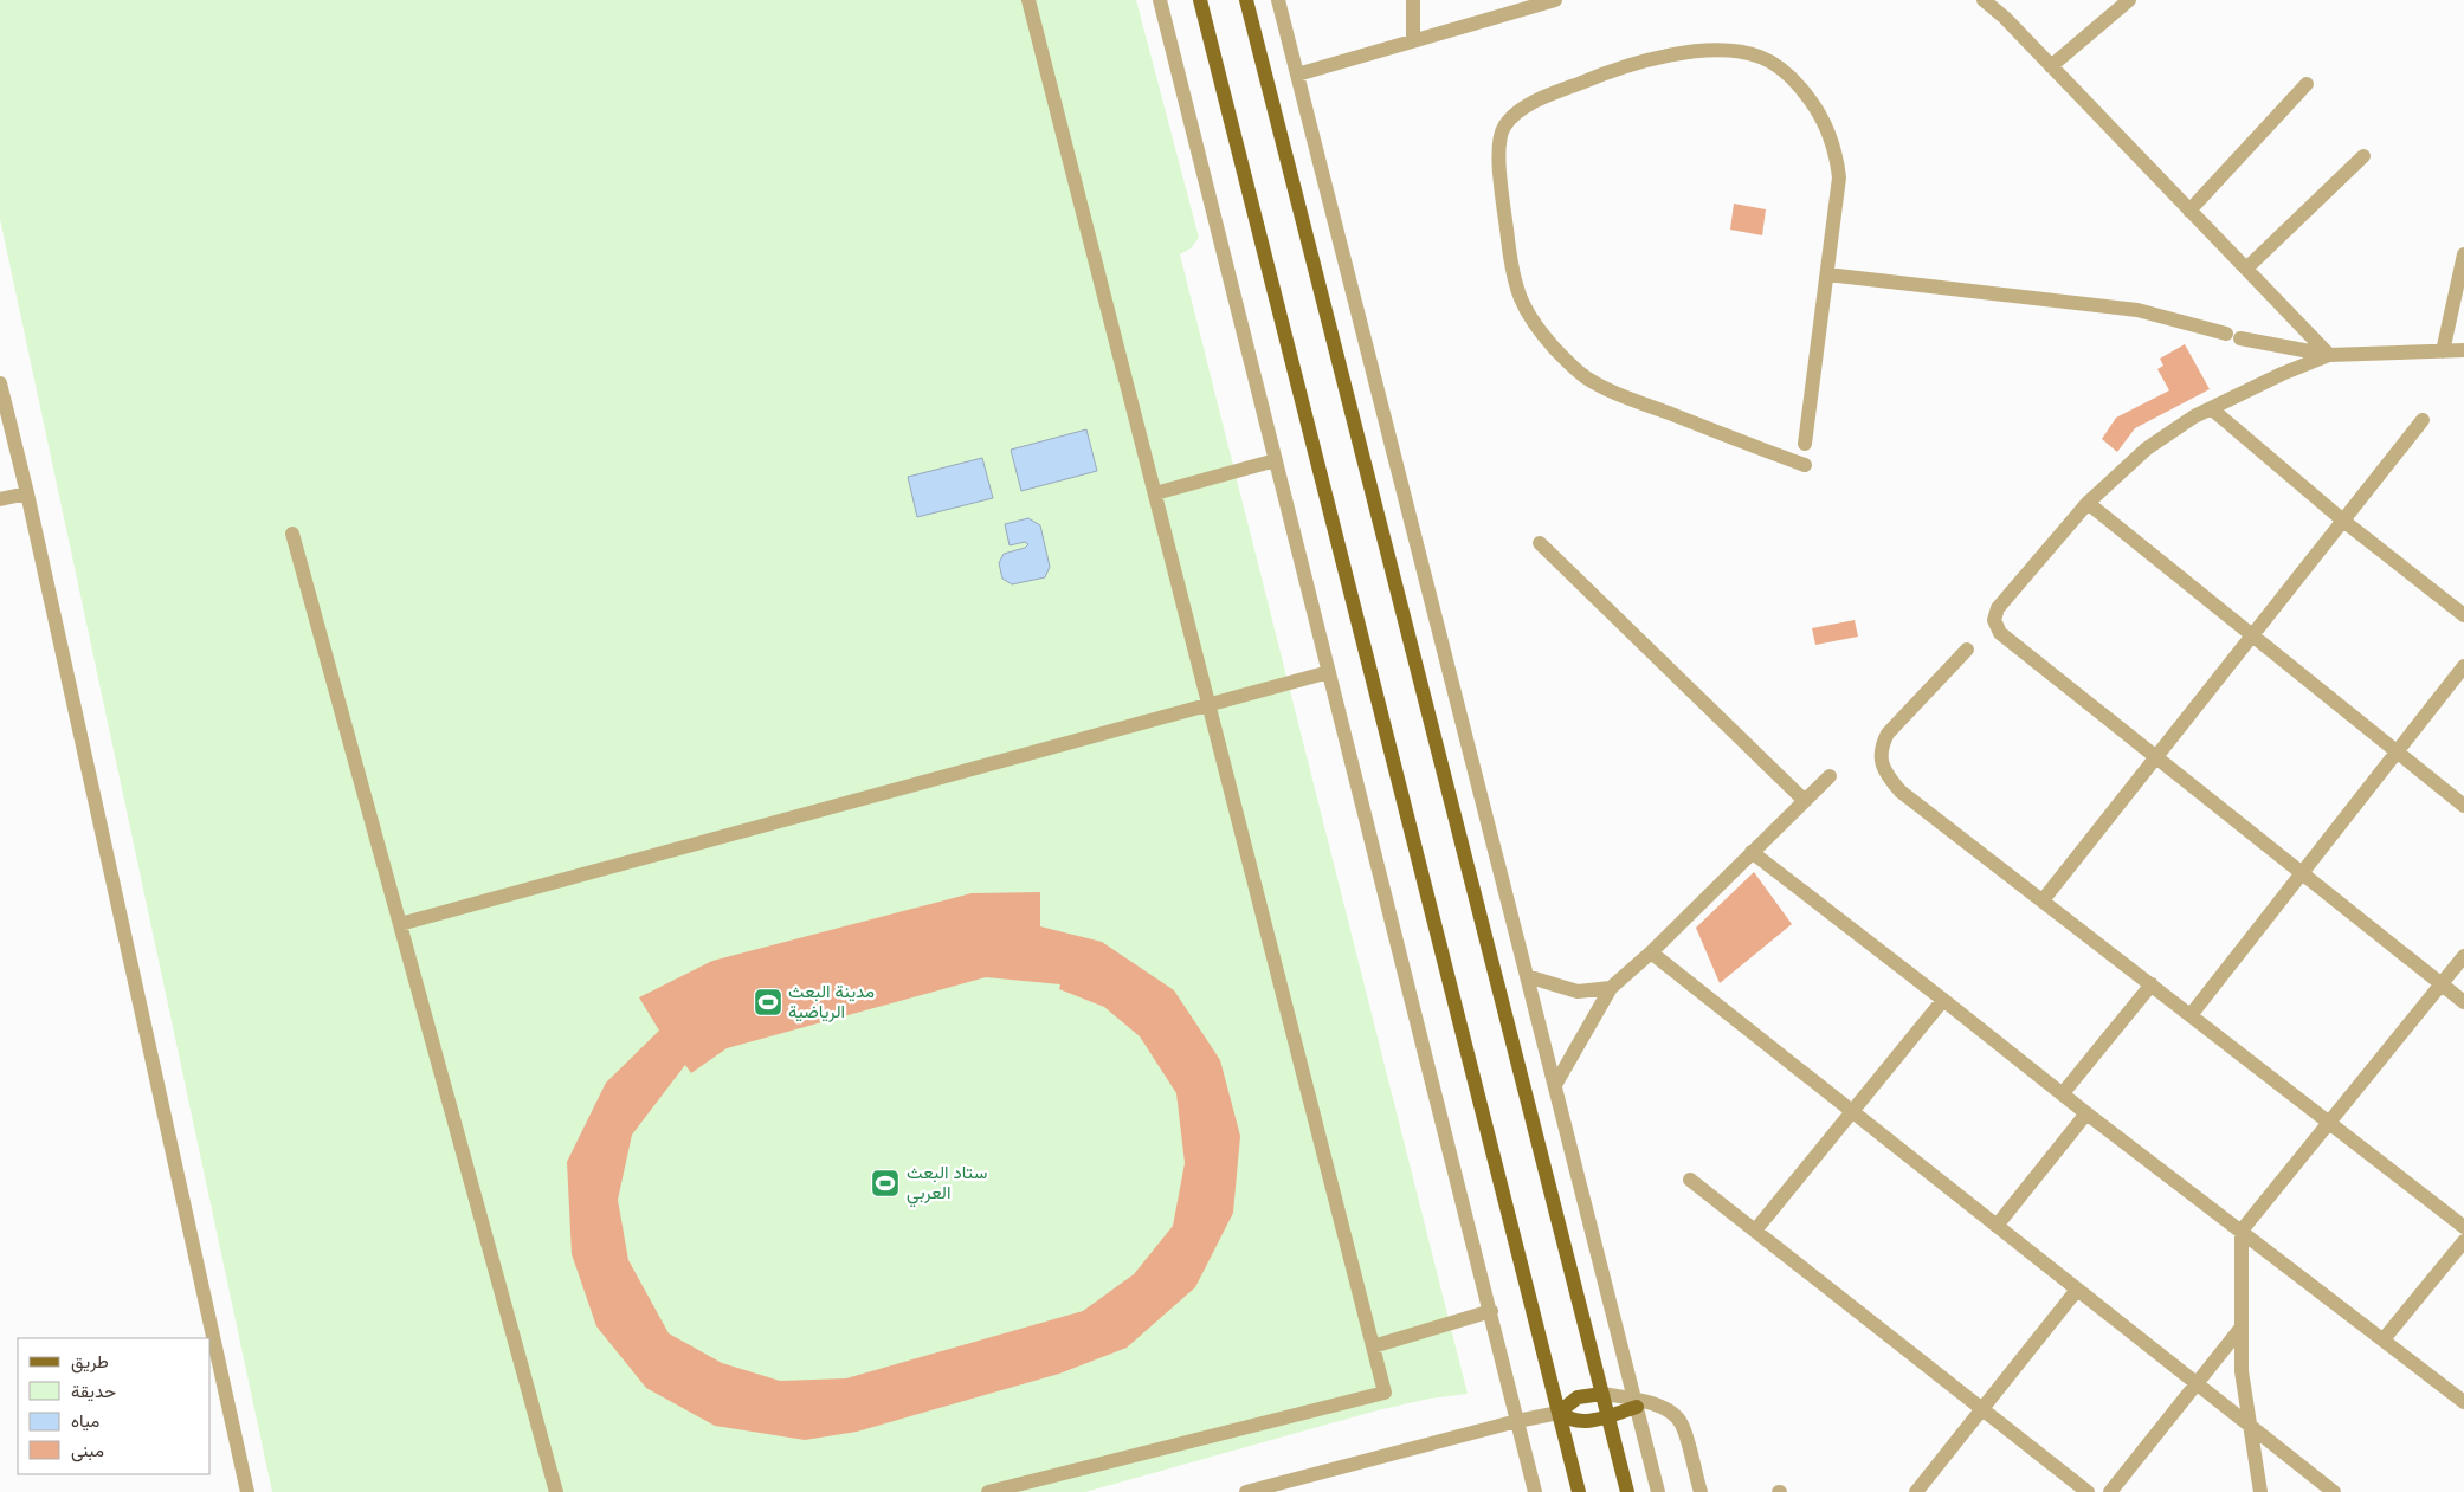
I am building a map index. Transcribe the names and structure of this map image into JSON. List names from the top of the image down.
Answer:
{
  "places": {
    "sports": ["مدينة البعث الرياضية", "ستاد البعث العربي"]
  },
  "legend": [
    "طريق",
    "حديقة",
    "مياه",
    "مبنى"
  ]
}
